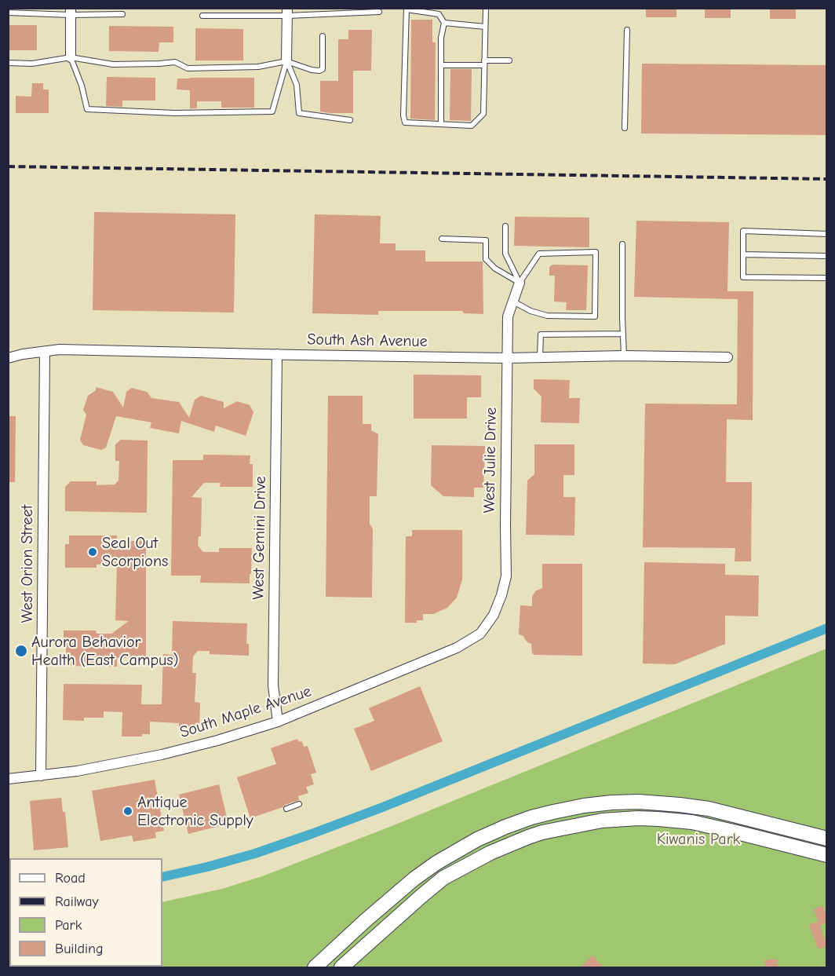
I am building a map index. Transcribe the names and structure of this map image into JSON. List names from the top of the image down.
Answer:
{
  "streets": {
    "street": [
      "South Ash Avenue",
      "West Julie Drive",
      "West Gemini Drive",
      "West Orion Street",
      "South Maple Avenue"
    ]
  },
  "crossings": [
    ["South Ash Avenue", "West Julie Drive"],
    ["South Ash Avenue", "West Gemini Drive"],
    ["South Ash Avenue", "West Orion Street"],
    ["West Julie Drive", "South Maple Avenue"],
    ["West Gemini Drive", "South Maple Avenue"],
    ["West Orion Street", "South Maple Avenue"]
  ],
  "parks": ["Kiwanis Park"],
  "places": ["Seal Out Scorpions", "Aurora Behavior Health (East Campus)", "Antique Electronic Supply"],
  "legend": [
    "Road",
    "Railway",
    "Park",
    "Building"
  ]
}
